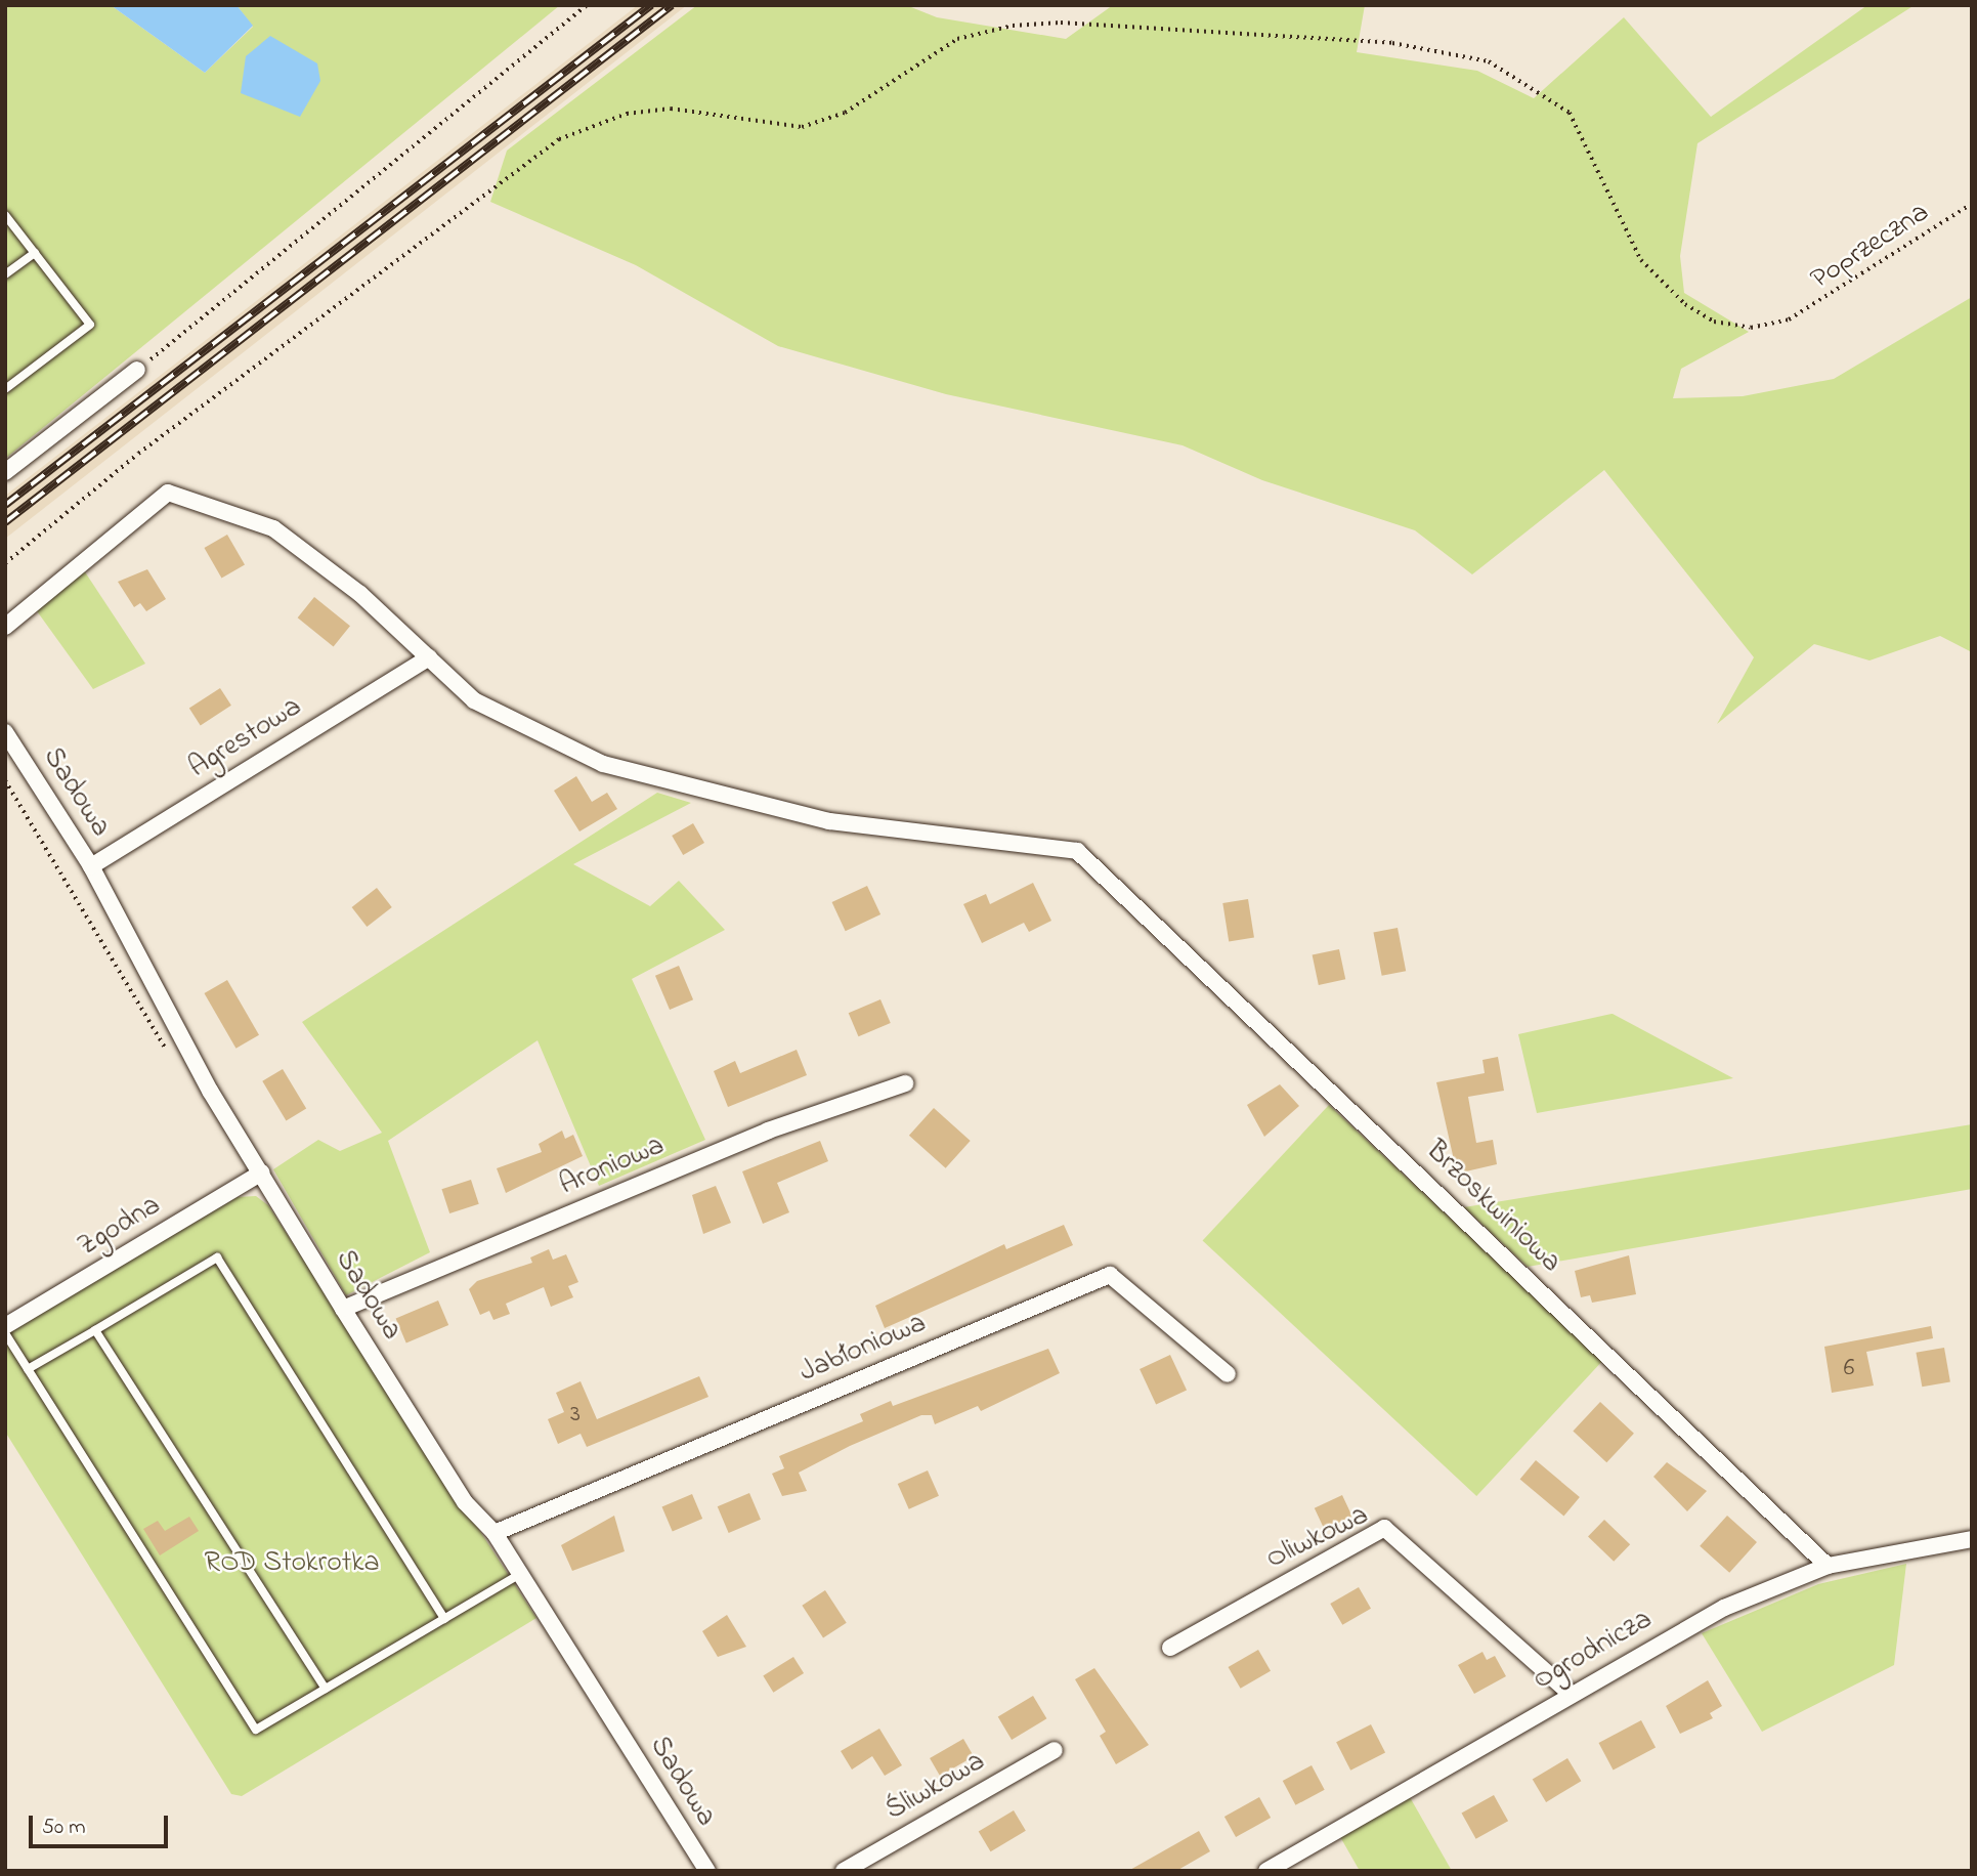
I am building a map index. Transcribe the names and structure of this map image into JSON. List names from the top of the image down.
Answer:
{
  "streets": {
    "street": [
      "Agrestowa",
      "Sadowa",
      "Aroniowa",
      "Brzoskwiniowa",
      "Zgodna",
      "Jabłoniowa",
      "Oliwkowa",
      "Ogrodnicza",
      "Śliwkowa"
    ],
    "path": ["Poprzeczna"]
  },
  "crossings": [
    ["Agrestowa", "Sadowa"],
    ["Agrestowa", "Brzoskwiniowa"],
    ["Sadowa", "Aroniowa"],
    ["Sadowa", "Zgodna"],
    ["Sadowa", "Jabłoniowa"],
    ["Brzoskwiniowa", "Ogrodnicza"],
    ["Oliwkowa", "Ogrodnicza"]
  ],
  "parks": ["ROD Stokrotka"],
  "house_numbers": ["6", "3"],
  "scale_bar": "50 m"
}
